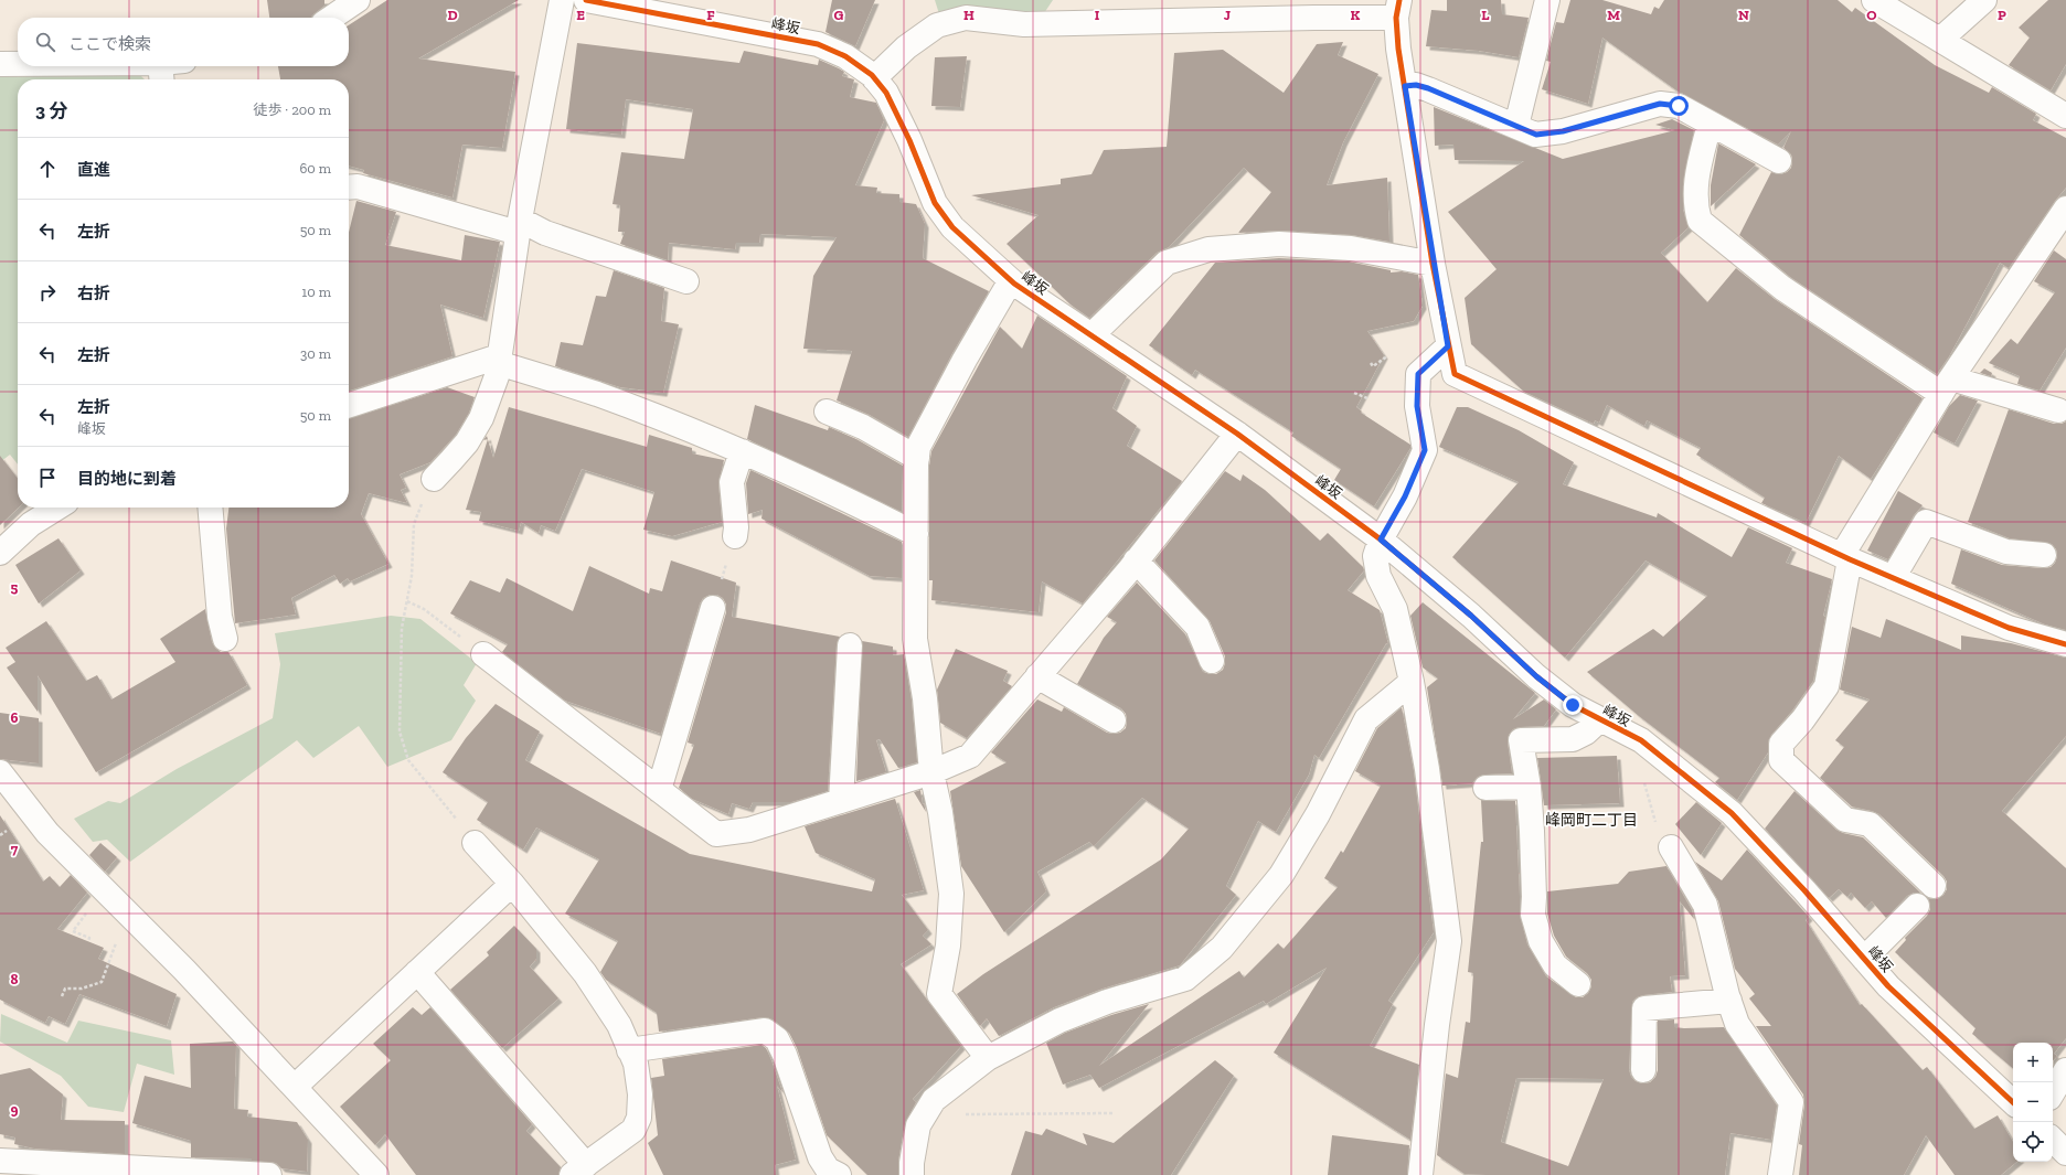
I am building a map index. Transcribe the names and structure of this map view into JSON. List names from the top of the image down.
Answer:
{
  "streets": {
    "street": ["峰坂"]
  },
  "districts": ["峰岡町二丁目"],
  "page": {
    "search": "ここで検索",
    "heading": ["3 分", "徒歩 · 200 m"],
    "list": [
      ["直進", "60 m"],
      ["左折", "50 m"],
      ["右折", "10 m"],
      ["左折", "30 m"],
      ["左折", "峰坂", "50 m"],
      "目的地に到着"
    ],
    "map_buttons": ["+", "−"]
  },
  "grid": {
    "columns": [
      "D",
      "E",
      "F",
      "G",
      "H",
      "I",
      "J",
      "K",
      "L",
      "M",
      "N",
      "O",
      "P"
    ],
    "rows": [
      "5",
      "6",
      "7",
      "8",
      "9"
    ]
  }
}
